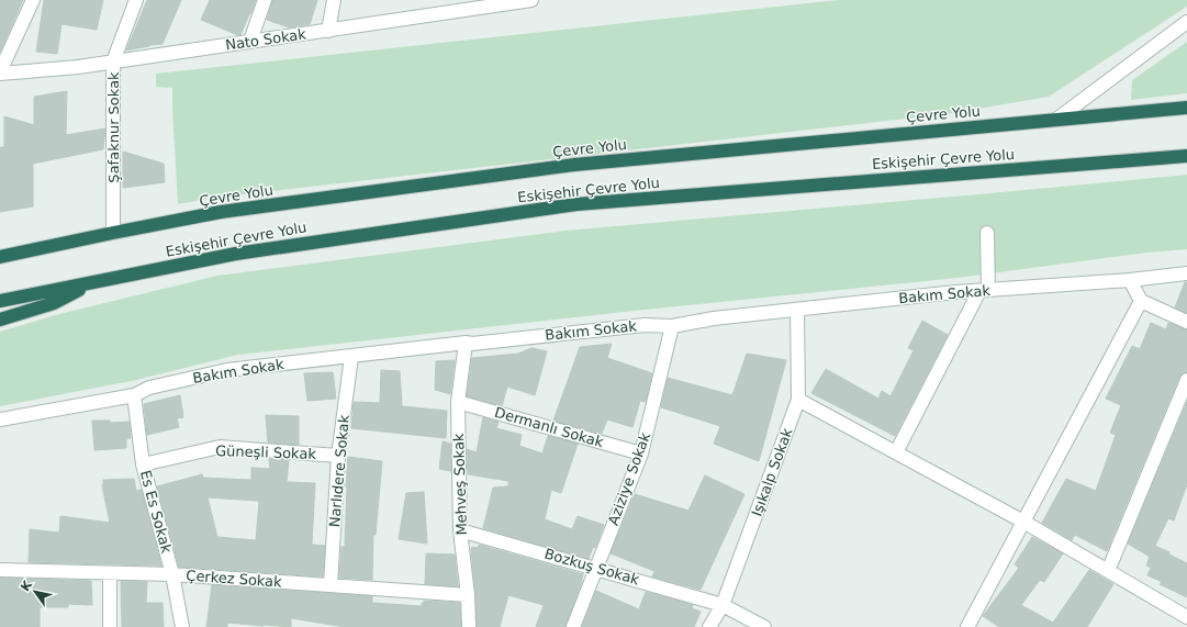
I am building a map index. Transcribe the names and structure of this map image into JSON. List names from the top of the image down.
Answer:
{
  "streets": {
    "highway": ["Çevre Yolu", "Eskişehir Çevre Yolu"],
    "street": [
      "Nato Sokak",
      "Şafaknur Sokak",
      "Bakım Sokak",
      "Dermanlı Sokak",
      "Güneşli Sokak",
      "Narlıdere Sokak",
      "Işıkalp Sokak",
      "Aziziye Sokak",
      "Mehveş Sokak",
      "Es Es Sokak",
      "Bozkuş Sokak",
      "Çerkez Sokak"
    ]
  },
  "crossings": [
    ["Nato Sokak", "Şafaknur Sokak"],
    ["Çevre Yolu", "Şafaknur Sokak"],
    ["Bakım Sokak", "Narlıdere Sokak"],
    ["Bakım Sokak", "Işıkalp Sokak"],
    ["Bakım Sokak", "Aziziye Sokak"],
    ["Bakım Sokak", "Mehveş Sokak"],
    ["Bakım Sokak", "Es Es Sokak"],
    ["Dermanlı Sokak", "Aziziye Sokak"],
    ["Dermanlı Sokak", "Mehveş Sokak"],
    ["Güneşli Sokak", "Narlıdere Sokak"],
    ["Güneşli Sokak", "Es Es Sokak"],
    ["Narlıdere Sokak", "Çerkez Sokak"],
    ["Işıkalp Sokak", "Bozkuş Sokak"],
    ["Aziziye Sokak", "Bozkuş Sokak"],
    ["Mehveş Sokak", "Bozkuş Sokak"],
    ["Mehveş Sokak", "Çerkez Sokak"],
    ["Es Es Sokak", "Çerkez Sokak"]
  ],
  "north": "top left"
}
